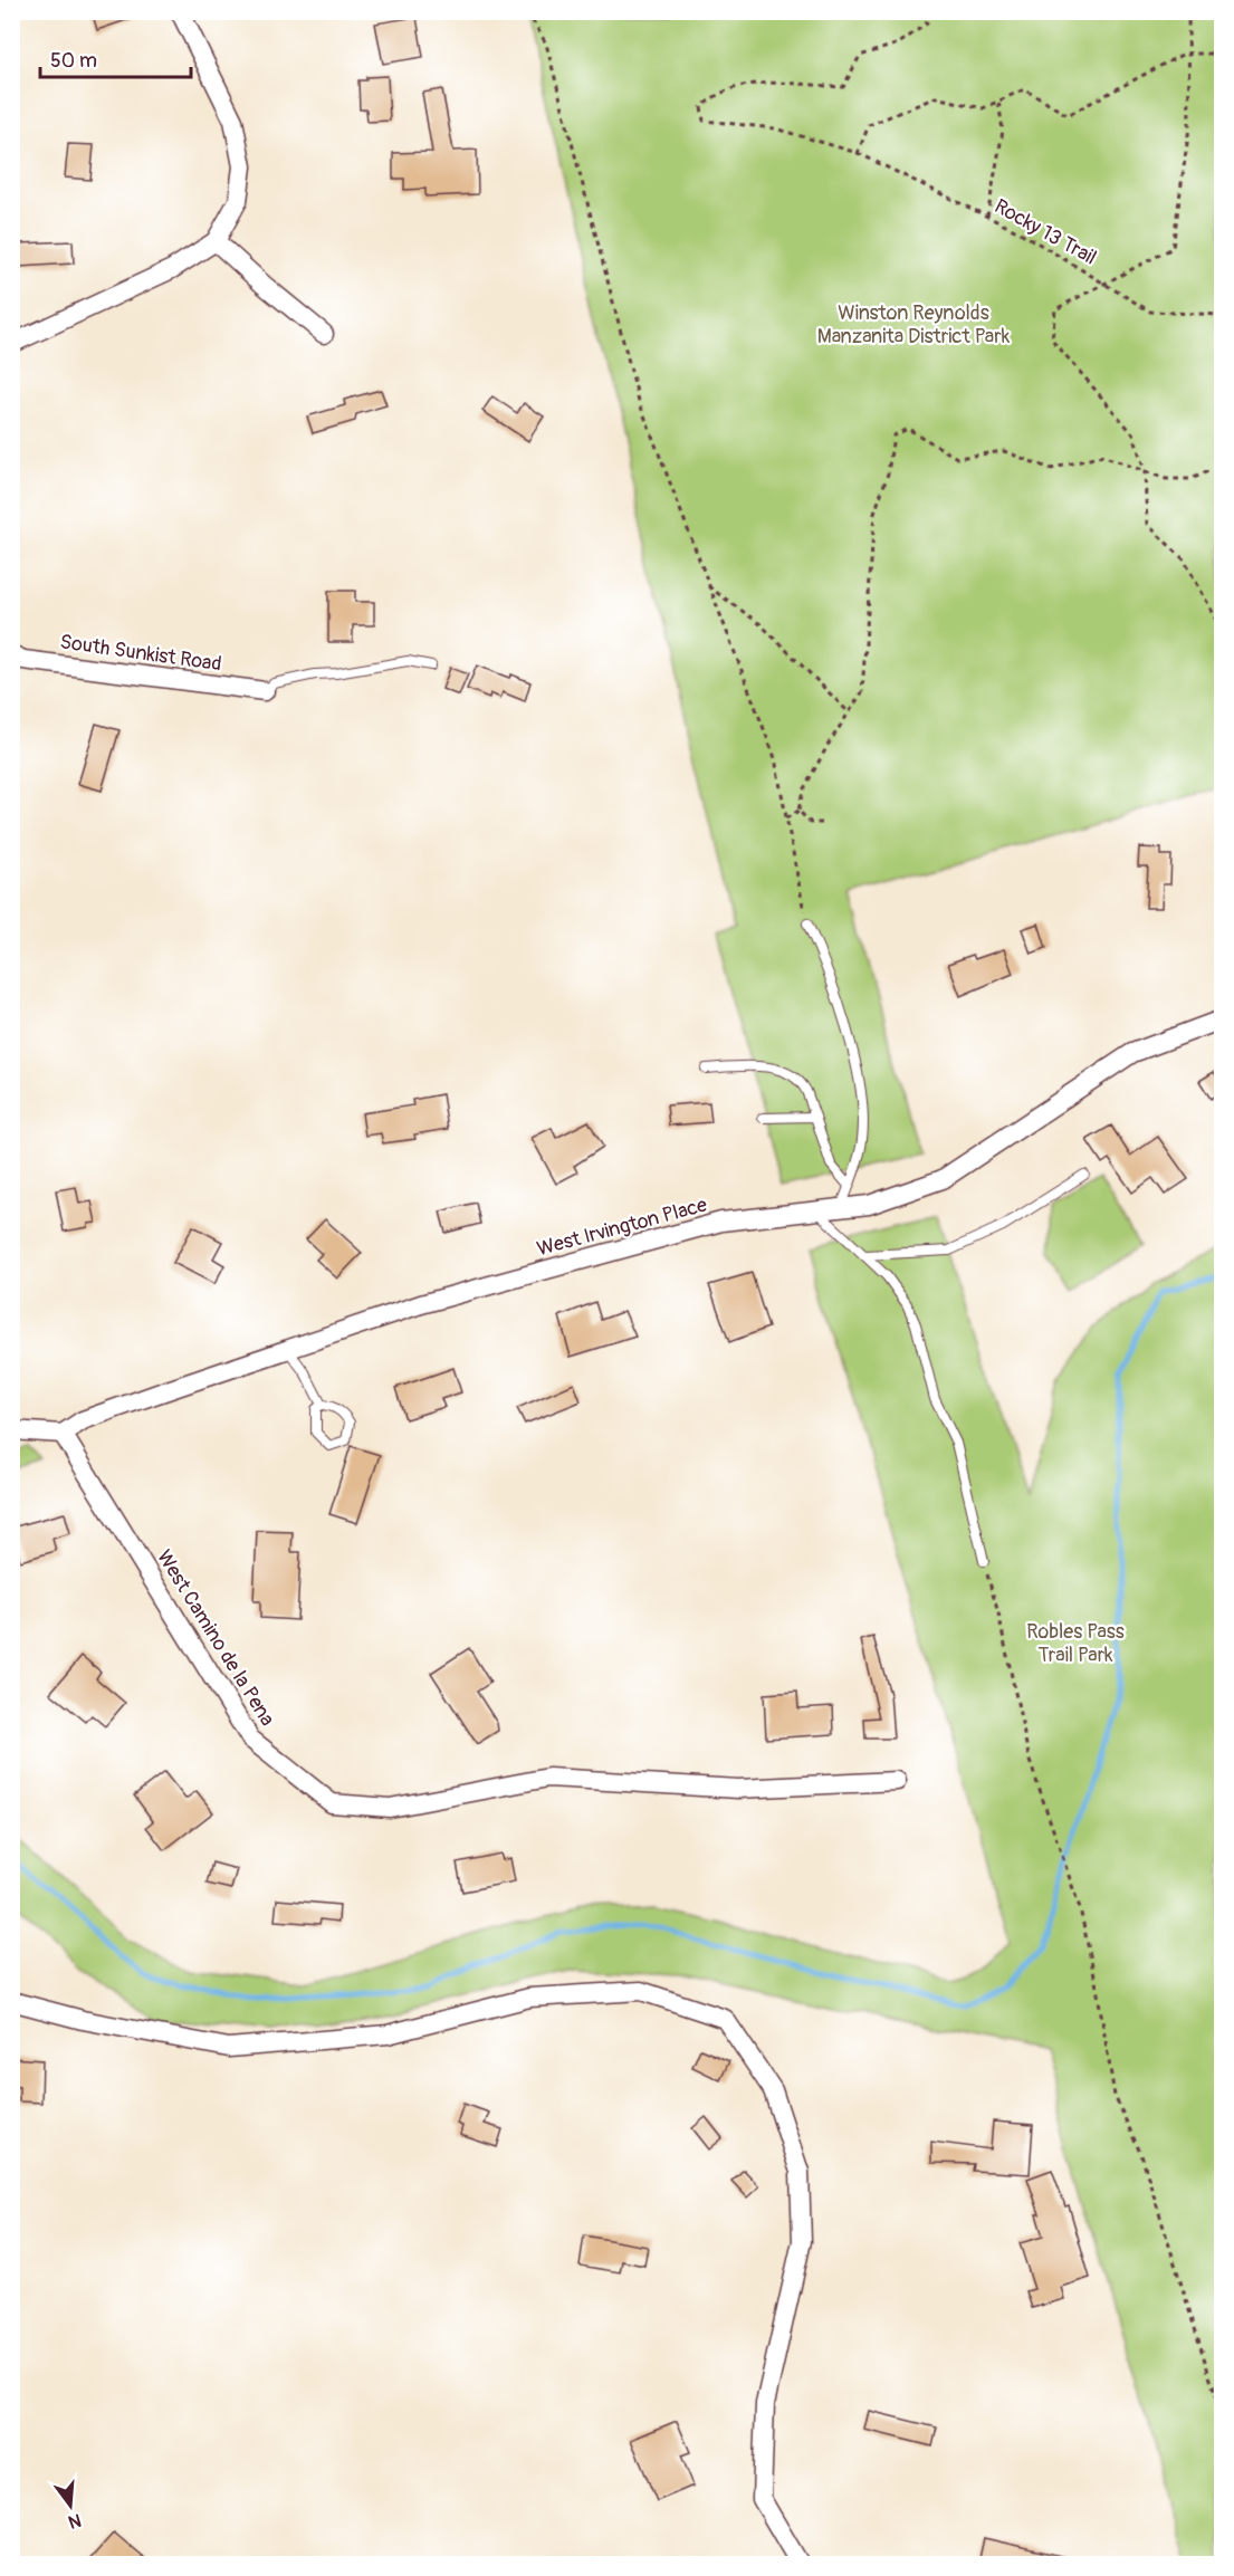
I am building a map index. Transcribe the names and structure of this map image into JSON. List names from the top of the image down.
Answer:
{
  "streets": {
    "street": ["South Sunkist Road", "West Irvington Place", "West Camino de la Pena"],
    "path": ["Rocky 13 Trail"]
  },
  "crossings": [
    ["West Irvington Place", "West Camino de la Pena"]
  ],
  "parks": ["Winston Reynolds Manzanita District Park", "Robles Pass Trail Park"],
  "scale_bar": "50 m",
  "north": "bottom"
}
